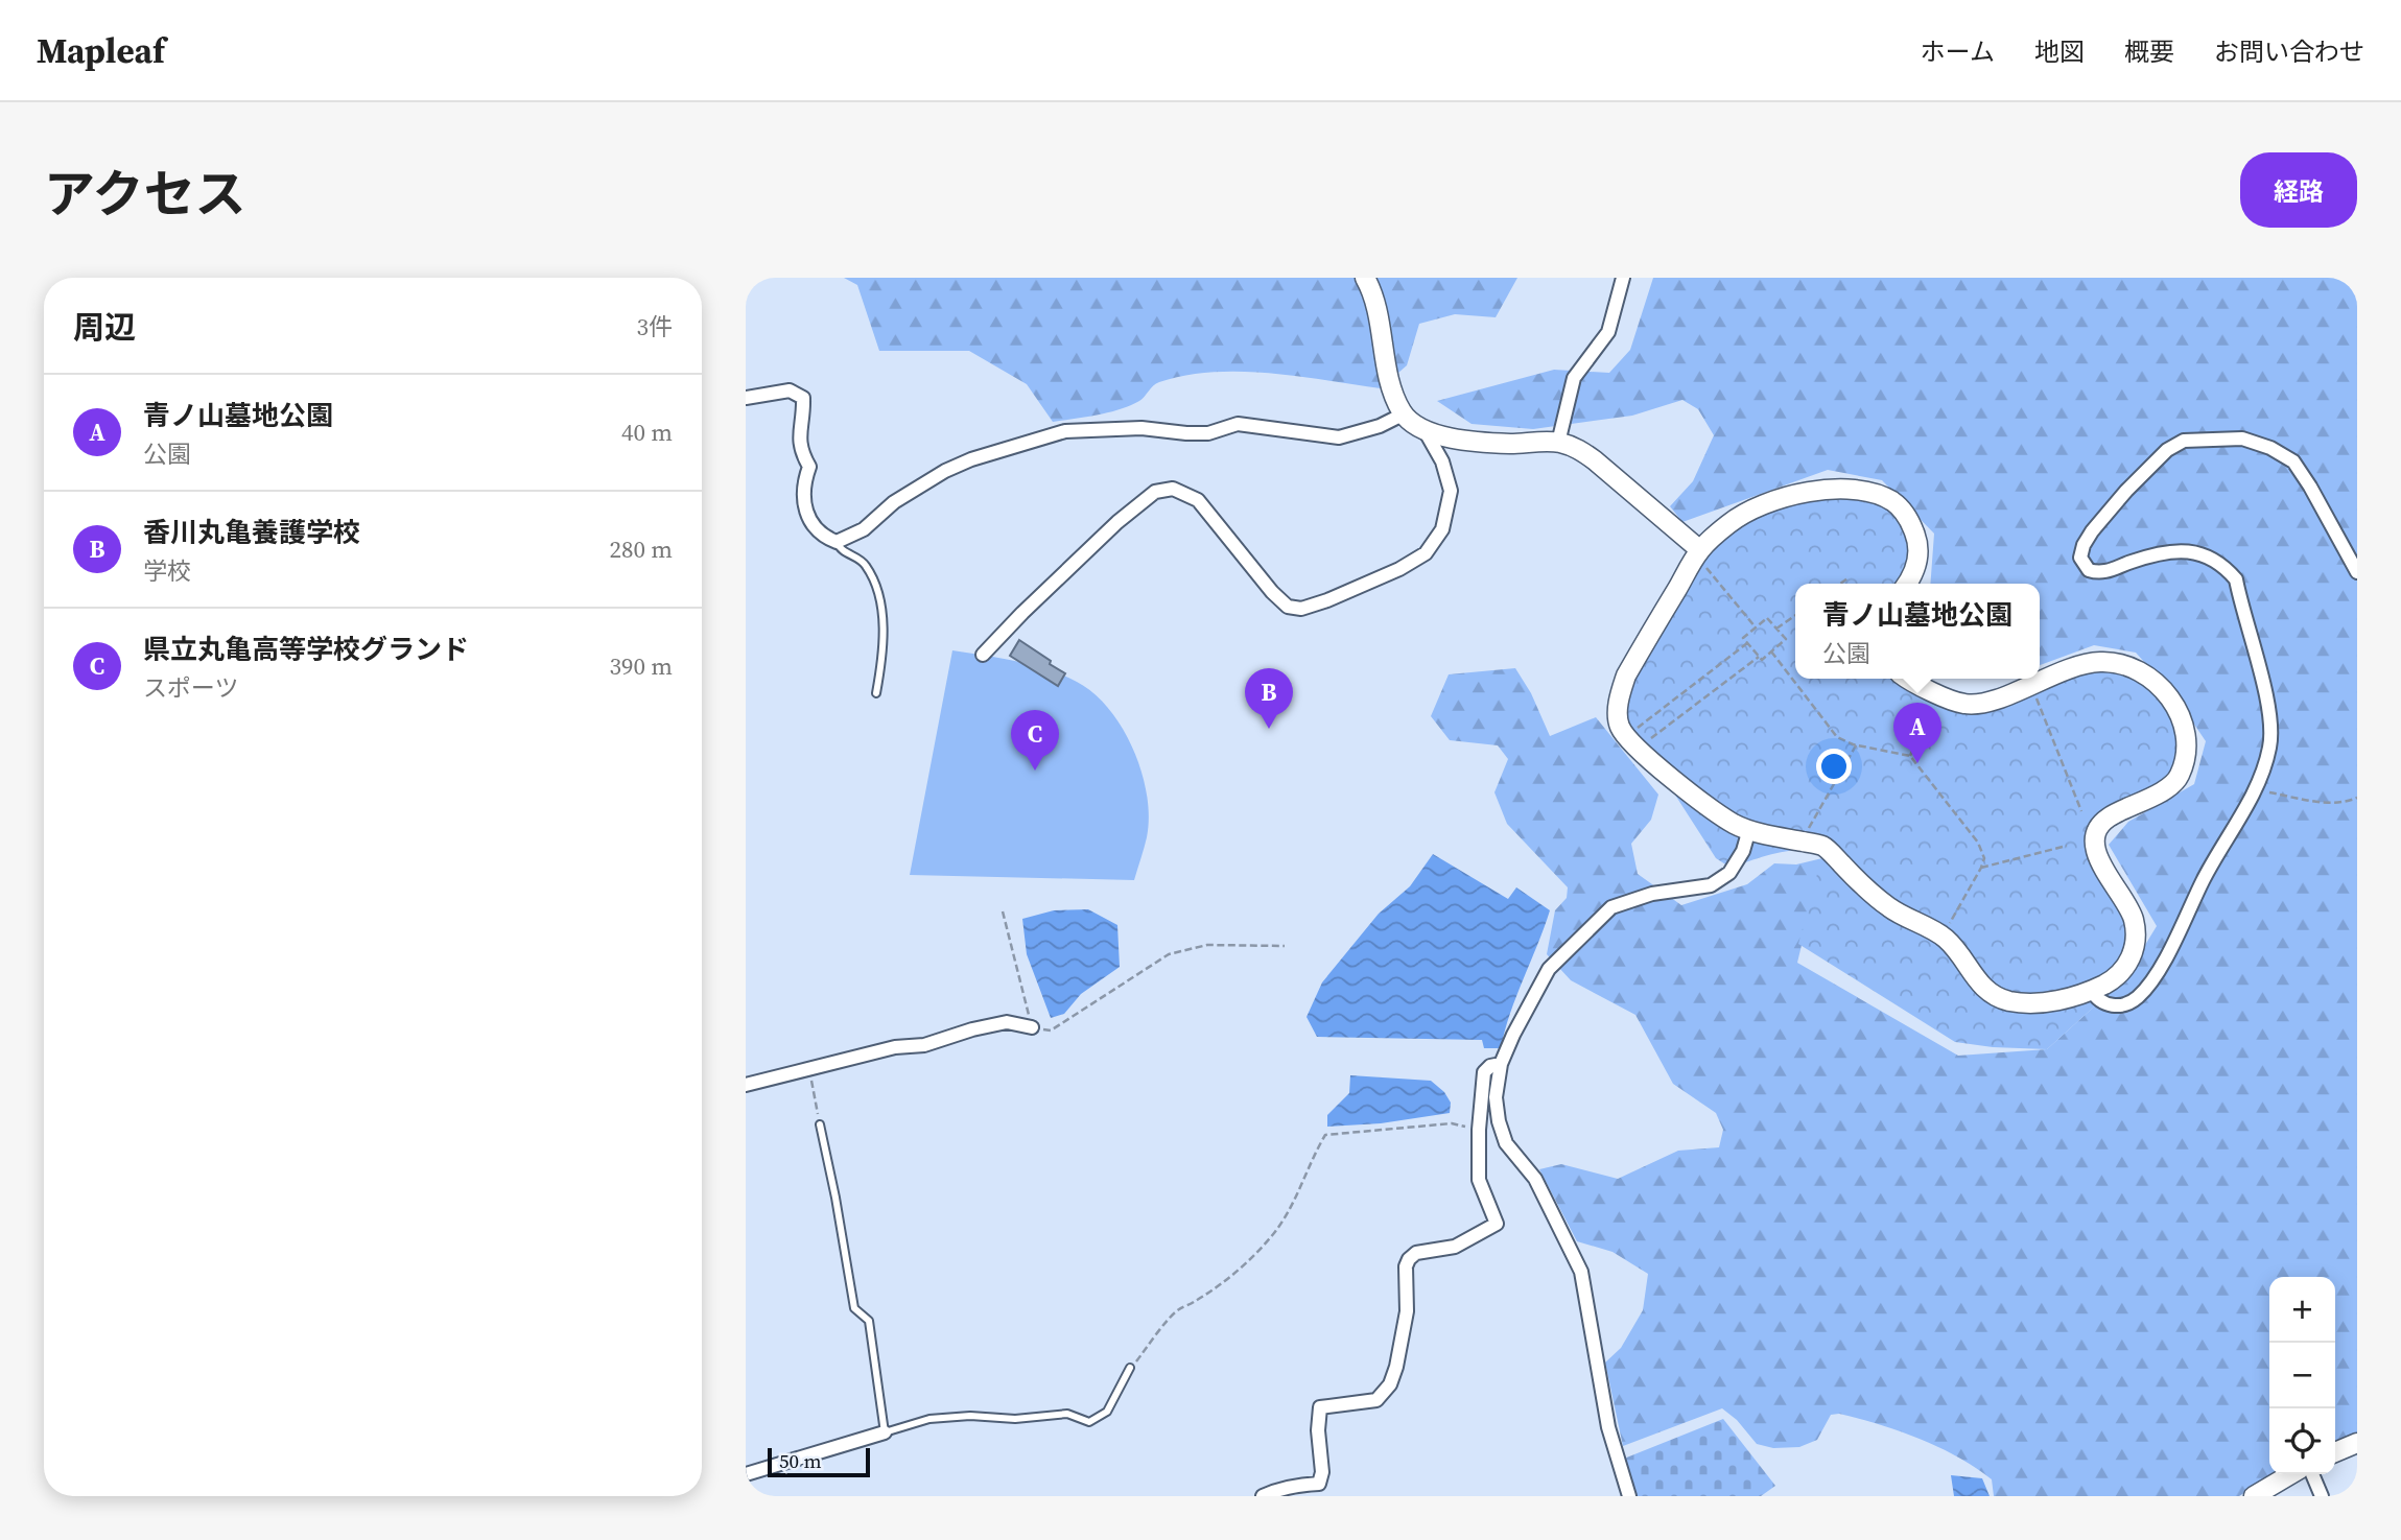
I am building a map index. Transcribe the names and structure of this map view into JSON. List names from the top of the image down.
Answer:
{
  "scale_bar": "50 m",
  "page": {
    "header": "Mapleaf",
    "nav": [
      "ホーム",
      "地図",
      "概要",
      "お問い合わせ"
    ],
    "title": "アクセス",
    "buttons": "経路",
    "heading": ["周辺", "3件"],
    "list": [
      {
        "mark": "A",
        "name": "青ノ山墓地公園",
        "note": "公園",
        "value": "40 m"
      },
      {
        "mark": "B",
        "name": "香川丸亀養護学校",
        "note": "学校",
        "value": "280 m"
      },
      {
        "mark": "C",
        "name": "県立丸亀高等学校グランド",
        "note": "スポーツ",
        "value": "390 m"
      }
    ],
    "popup": ["青ノ山墓地公園", "公園"],
    "pins": ["B", "A", "C"],
    "map_buttons": ["+", "−"],
    "scale": "50 m"
  }
}
